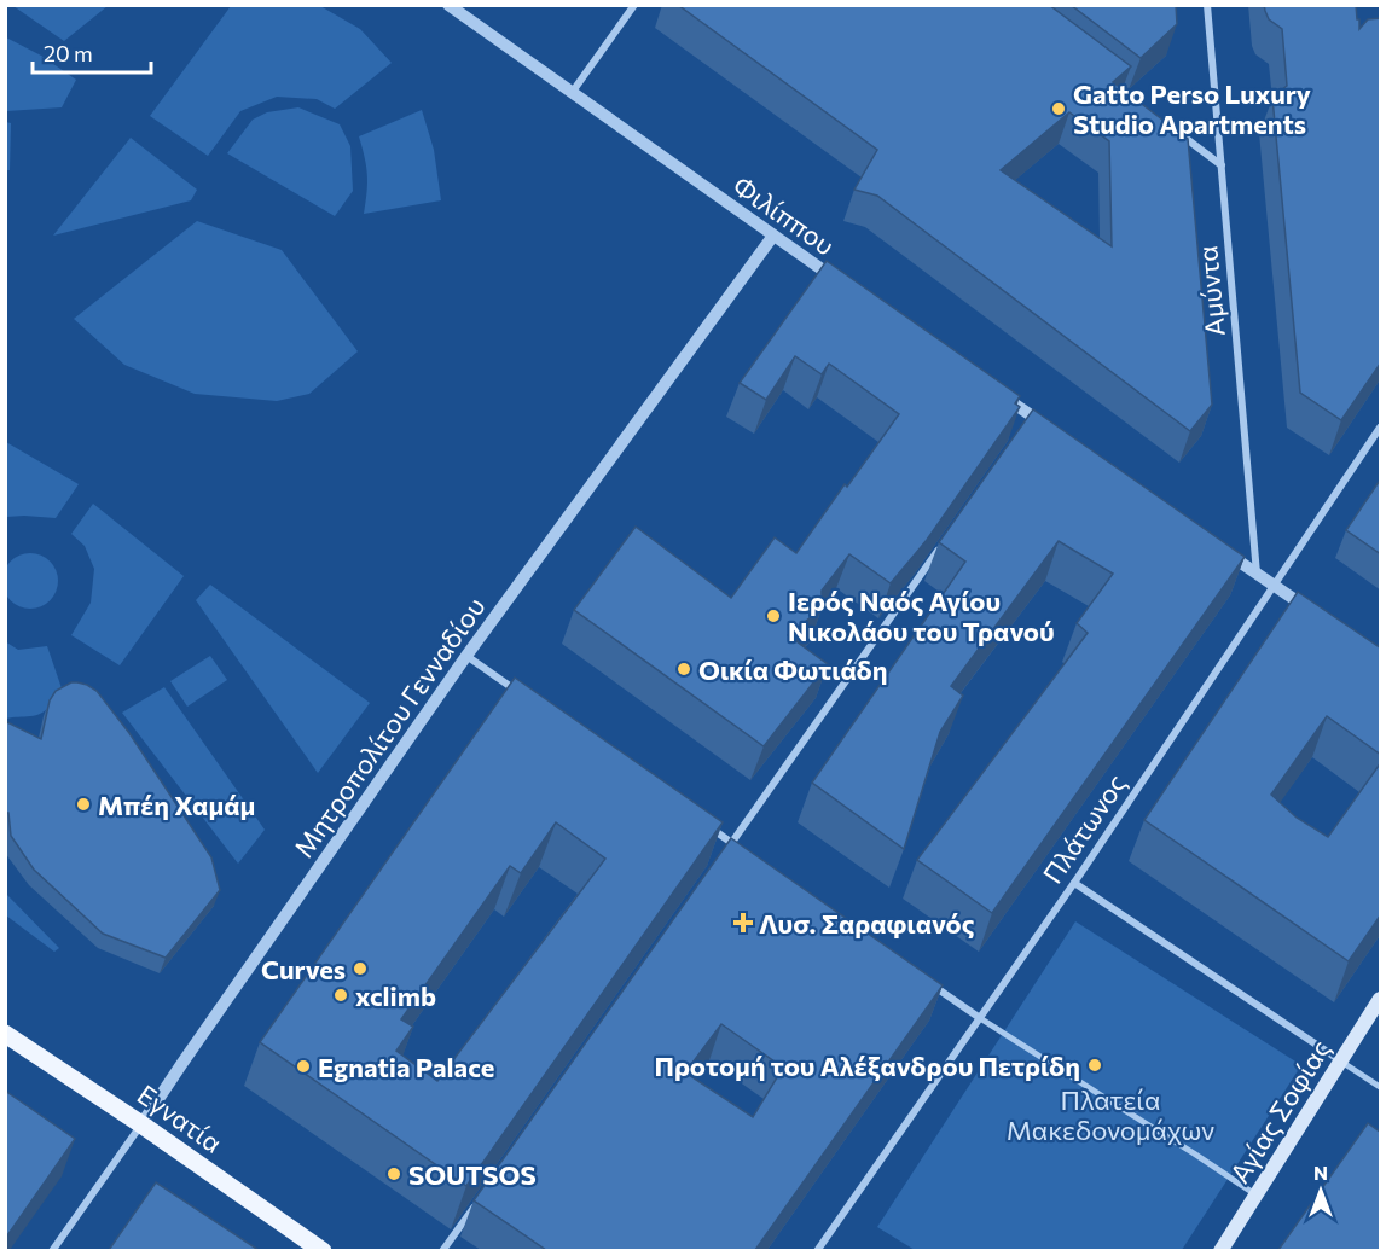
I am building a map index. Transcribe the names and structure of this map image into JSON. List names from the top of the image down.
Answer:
{
  "streets": {
    "main road": ["Αγίας Σοφίας", "Εγνατία"],
    "street": [
      "Φιλίππου",
      "Αμύντα",
      "Μητροπολίτου Γενναδίου",
      "Πλάτωνος"
    ]
  },
  "crossings": [
    ["Φιλίππου", "Μητροπολίτου Γενναδίου"],
    ["Μητροπολίτου Γενναδίου", "Εγνατία"]
  ],
  "parks": ["Πλατεία Μακεδονομάχων"],
  "places": {
    "other": [
      "Gatto Perso Luxury Studio Apartments",
      "Ιερός Ναός Αγίου Νικολάου του Τρανού",
      "Οικία Φωτιάδη",
      "Μπέη Χαμάμ",
      "Curves",
      "xclimb",
      "Προτομή του Αλέξανδρου Πετρίδη",
      "Egnatia Palace",
      "SOUTSOS"
    ],
    "health": ["Λυσ. Σαραφιανός"]
  },
  "scale_bar": "20 m",
  "north": "top"
}
